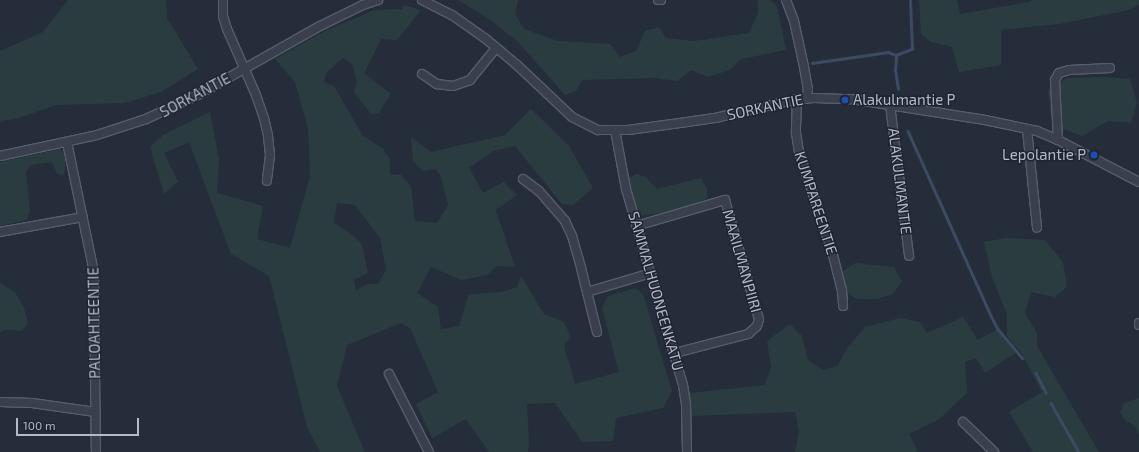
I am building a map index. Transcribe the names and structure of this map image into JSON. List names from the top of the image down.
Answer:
{
  "streets": {
    "street": [
      "SORKANTIE",
      "ALAKULMANTIE",
      "KUMPAREENTIE",
      "MAAILMANPIIRI",
      "SAMMALHUONEENKATU",
      "PALOAHTEENTIE"
    ]
  },
  "crossings": [
    ["SORKANTIE", "ALAKULMANTIE"],
    ["SORKANTIE", "KUMPAREENTIE"],
    ["SORKANTIE", "SAMMALHUONEENKATU"],
    ["SORKANTIE", "PALOAHTEENTIE"],
    ["MAAILMANPIIRI", "SAMMALHUONEENKATU"]
  ],
  "places": ["Alakulmantie P", "Lepolantie P"],
  "scale_bar": "100 m"
}
